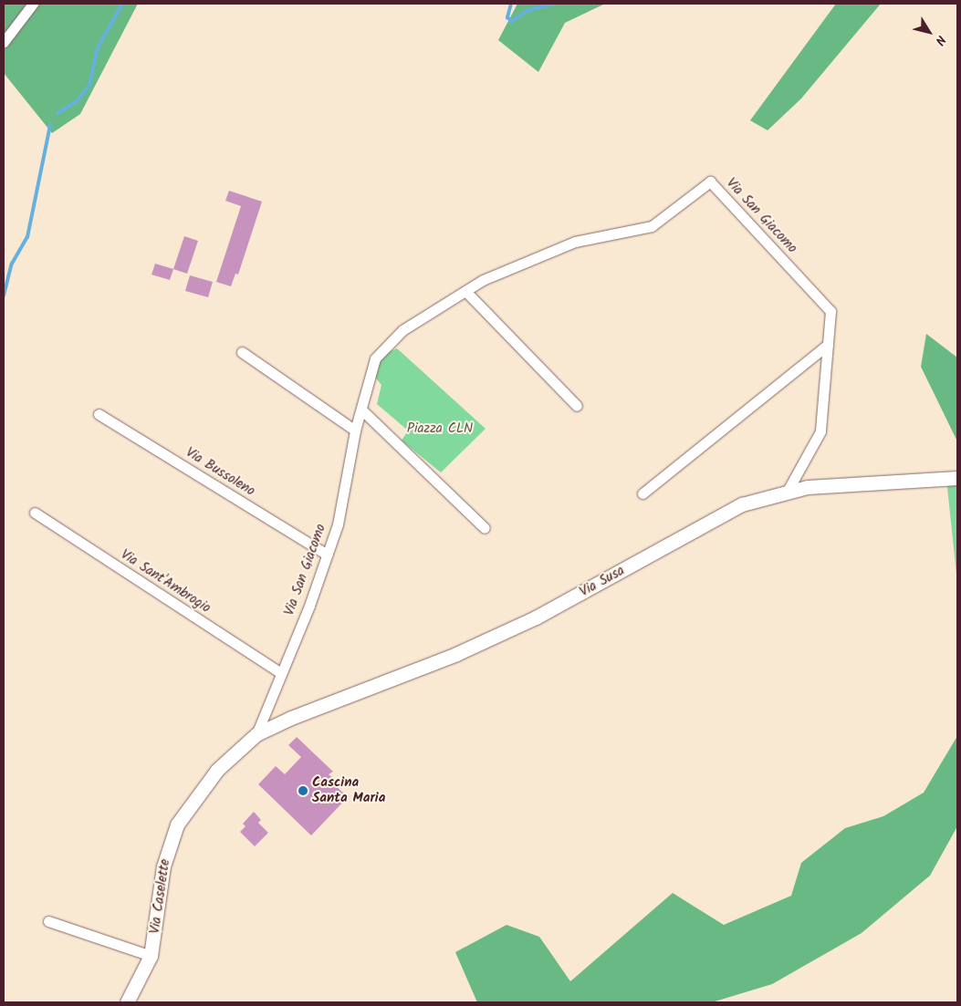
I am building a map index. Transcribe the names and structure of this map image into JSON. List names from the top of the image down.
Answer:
{
  "streets": {
    "main road": ["Via Susa", "Via Caselette"],
    "street": ["Via San Giacomo", "Via Bussoleno", "Via Sant'Ambrogio"]
  },
  "crossings": [
    ["Via San Giacomo", "Via Bussoleno"],
    ["Via San Giacomo", "Via Sant'Ambrogio"],
    ["Via San Giacomo", "Via Susa"],
    ["Via San Giacomo", "Via Caselette"],
    ["Via Susa", "Via Caselette"]
  ],
  "parks": ["Piazza CLN"],
  "places": ["Cascina Santa Maria"],
  "north": "bottom right"
}
